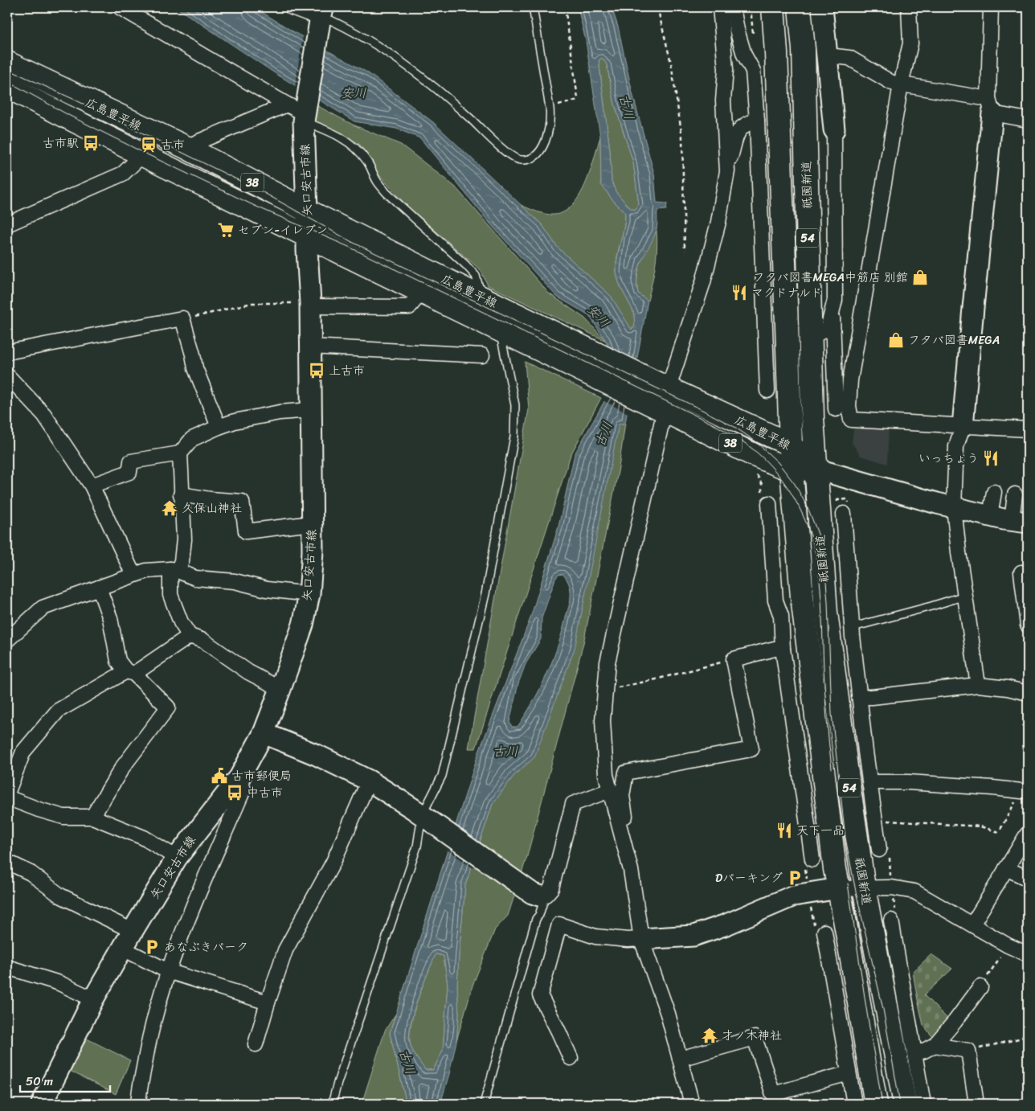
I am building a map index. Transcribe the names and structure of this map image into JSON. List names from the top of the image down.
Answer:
{
  "streets": {
    "main road": [
      "広島豊平線",
      "38",
      "祇園新道",
      "54"
    ],
    "street": ["矢口安古市線"]
  },
  "crossings": [
    ["広島豊平線", "矢口安古市線"],
    ["広島豊平線", "祇園新道"]
  ],
  "water": ["安川", "古川"],
  "places": {
    "bus stop": ["古市駅", "上古市", "中古市"],
    "station": ["古市"],
    "supermarket": ["セブン-イレブン"],
    "shop": ["フタバ図書MEGA中筋店 別館", "フタバ図書MEGA"],
    "restaurant": ["マクドナルド", "いっちょう", "天下一品"],
    "temple": ["久保山神社", "才ノ木神社"],
    "public building": ["古市郵便局"],
    "parking": ["Dパーキング", "あなぶきパーク"]
  },
  "scale_bar": "50 m"
}
